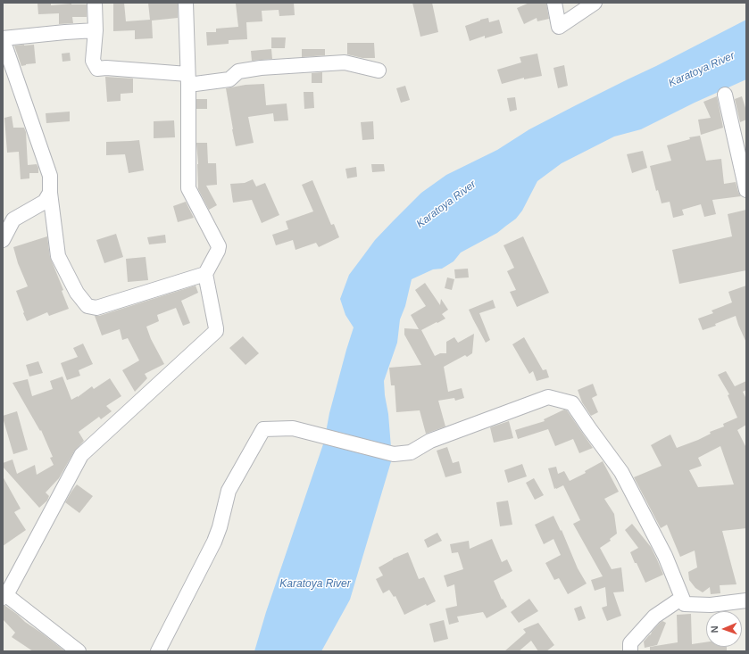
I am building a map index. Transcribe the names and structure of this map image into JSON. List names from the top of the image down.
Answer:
{
  "water": ["Karatoya River"],
  "north": "left"
}
